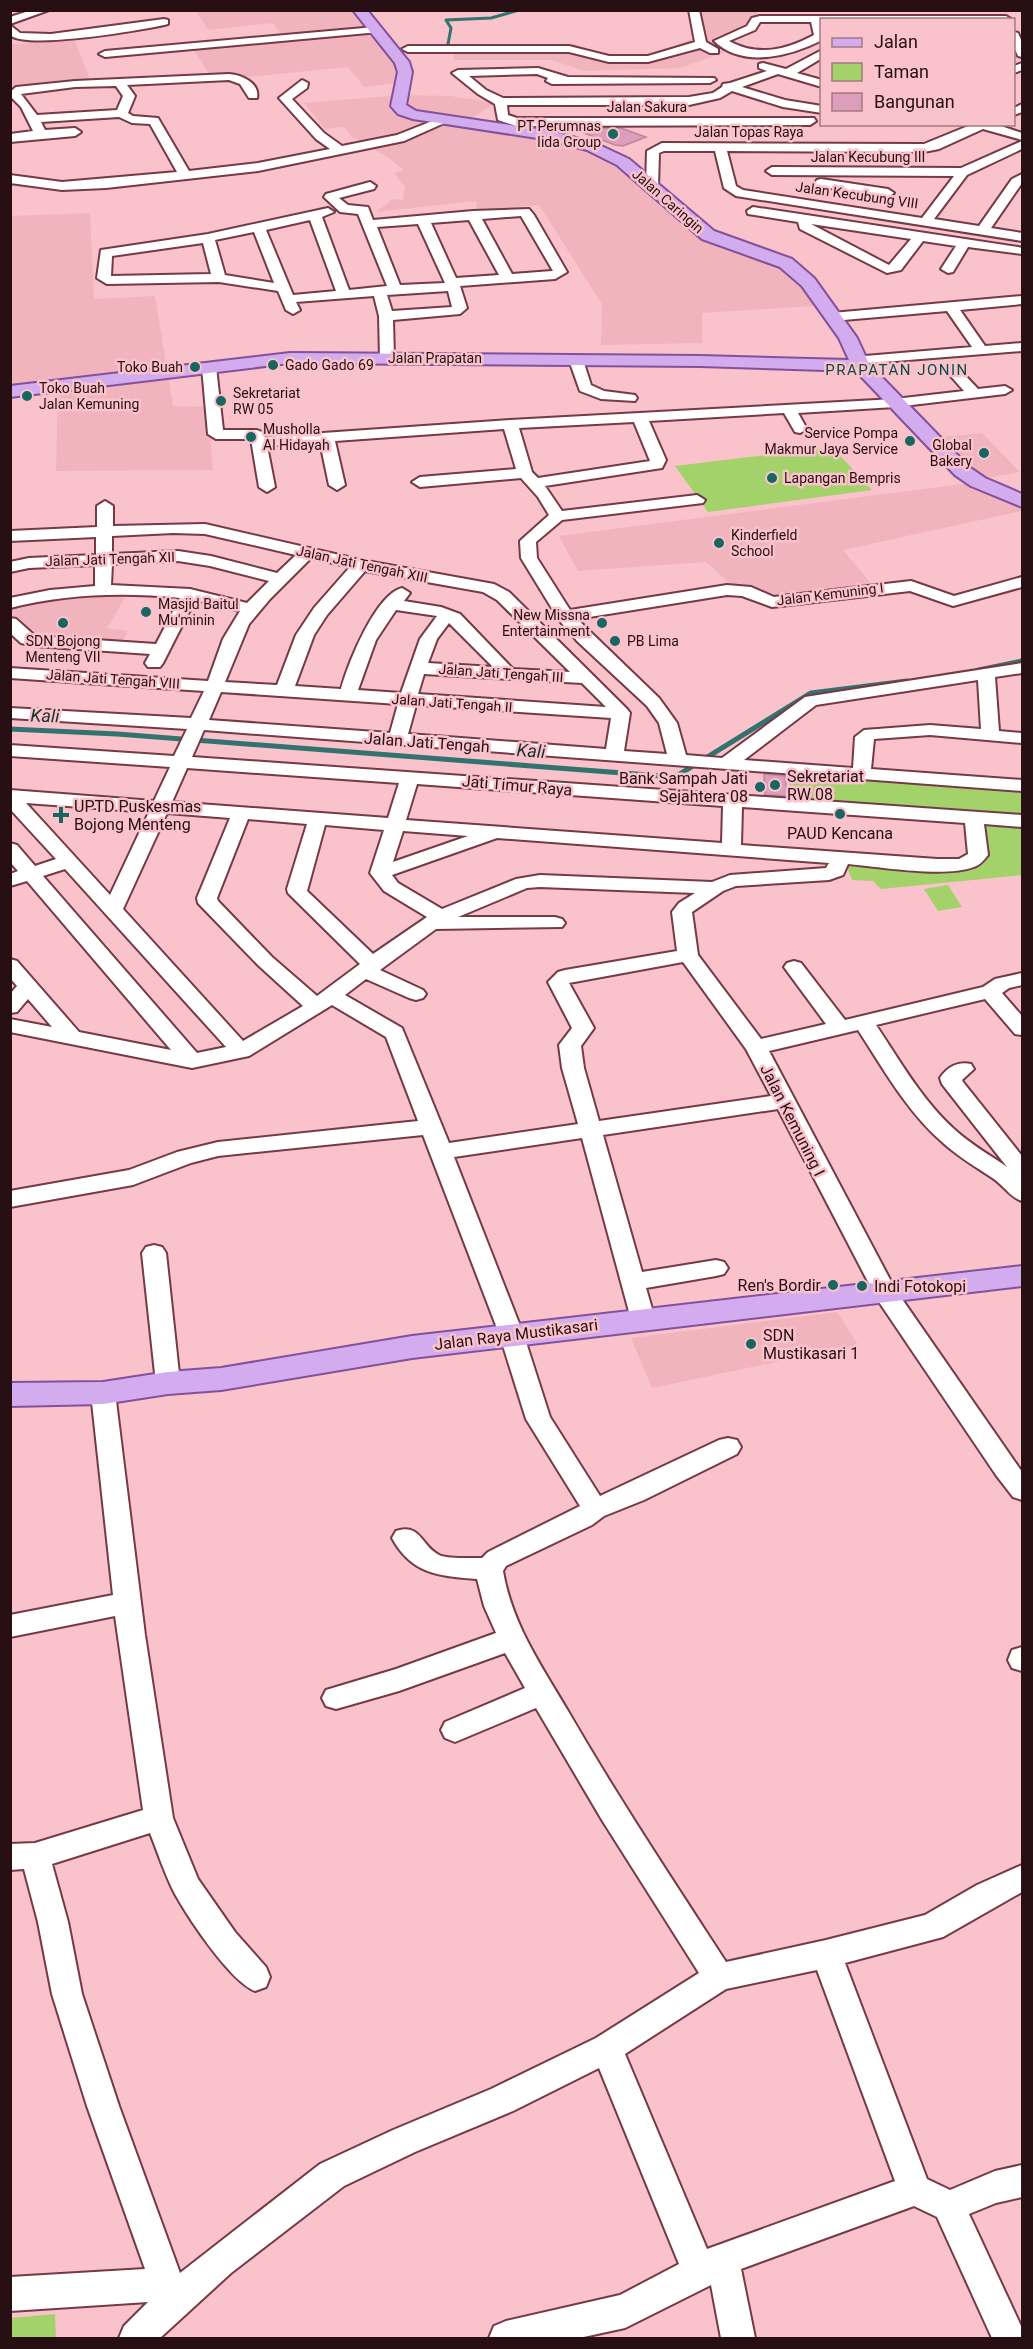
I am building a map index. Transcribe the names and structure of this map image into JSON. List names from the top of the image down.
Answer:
{
  "streets": {
    "main road": ["Jalan Caringin", "Jalan Prapatan", "Jalan Raya Mustikasari"],
    "street": [
      "Jalan Sakura",
      "Jalan Topas Raya",
      "Jalan Kecubung III",
      "Jalan Kecubung VIII",
      "Jalan Jati Tengah XII",
      "Jalan Jati Tengah XIII",
      "Jalan Kemuning I",
      "Jalan Jati Tengah III",
      "Jalan Jati Tengah VIII",
      "Jalan Jati Tengah II",
      "Jalan Jati Tengah",
      "Jati Timur Raya"
    ]
  },
  "crossings": [
    ["Jalan Topas Raya", "Jalan Kecubung VIII"],
    ["Jalan Topas Raya", "Jalan Caringin"],
    ["Jalan Caringin", "Jalan Prapatan"],
    ["Jalan Jati Tengah XIII", "Jalan Jati Tengah III"],
    ["Jalan Jati Tengah XIII", "Jalan Jati Tengah II"],
    ["Jalan Kemuning I", "Jalan Raya Mustikasari"],
    ["Jalan Jati Tengah VIII", "Jalan Jati Tengah II"]
  ],
  "districts": ["PRAPATAN JONIN"],
  "water": ["Kali"],
  "places": {
    "other": [
      "PT Perumnas Iida Group",
      "Gado Gado 69",
      "Toko Buah",
      "Toko Buah Jalan Kemuning",
      "Sekretariat RW 05",
      "Musholla Al Hidayah",
      "Service Pompa Makmur Jaya Service",
      "Global Bakery",
      "Lapangan Bempris",
      "Kinderfield School",
      "Masjid Baitul Mu'minin",
      "SDN Bojong Menteng VII",
      "New Missna Entertainment",
      "PB Lima",
      "Sekretariat RW 08",
      "Bank Sampah Jati Sejahtera 08",
      "PAUD Kencana",
      "Ren's Bordir",
      "Indi Fotokopi",
      "SDN Mustikasari 1"
    ],
    "health": ["UPTD Puskesmas Bojong Menteng"]
  },
  "legend": ["Jalan", "Taman", "Bangunan"]
}
